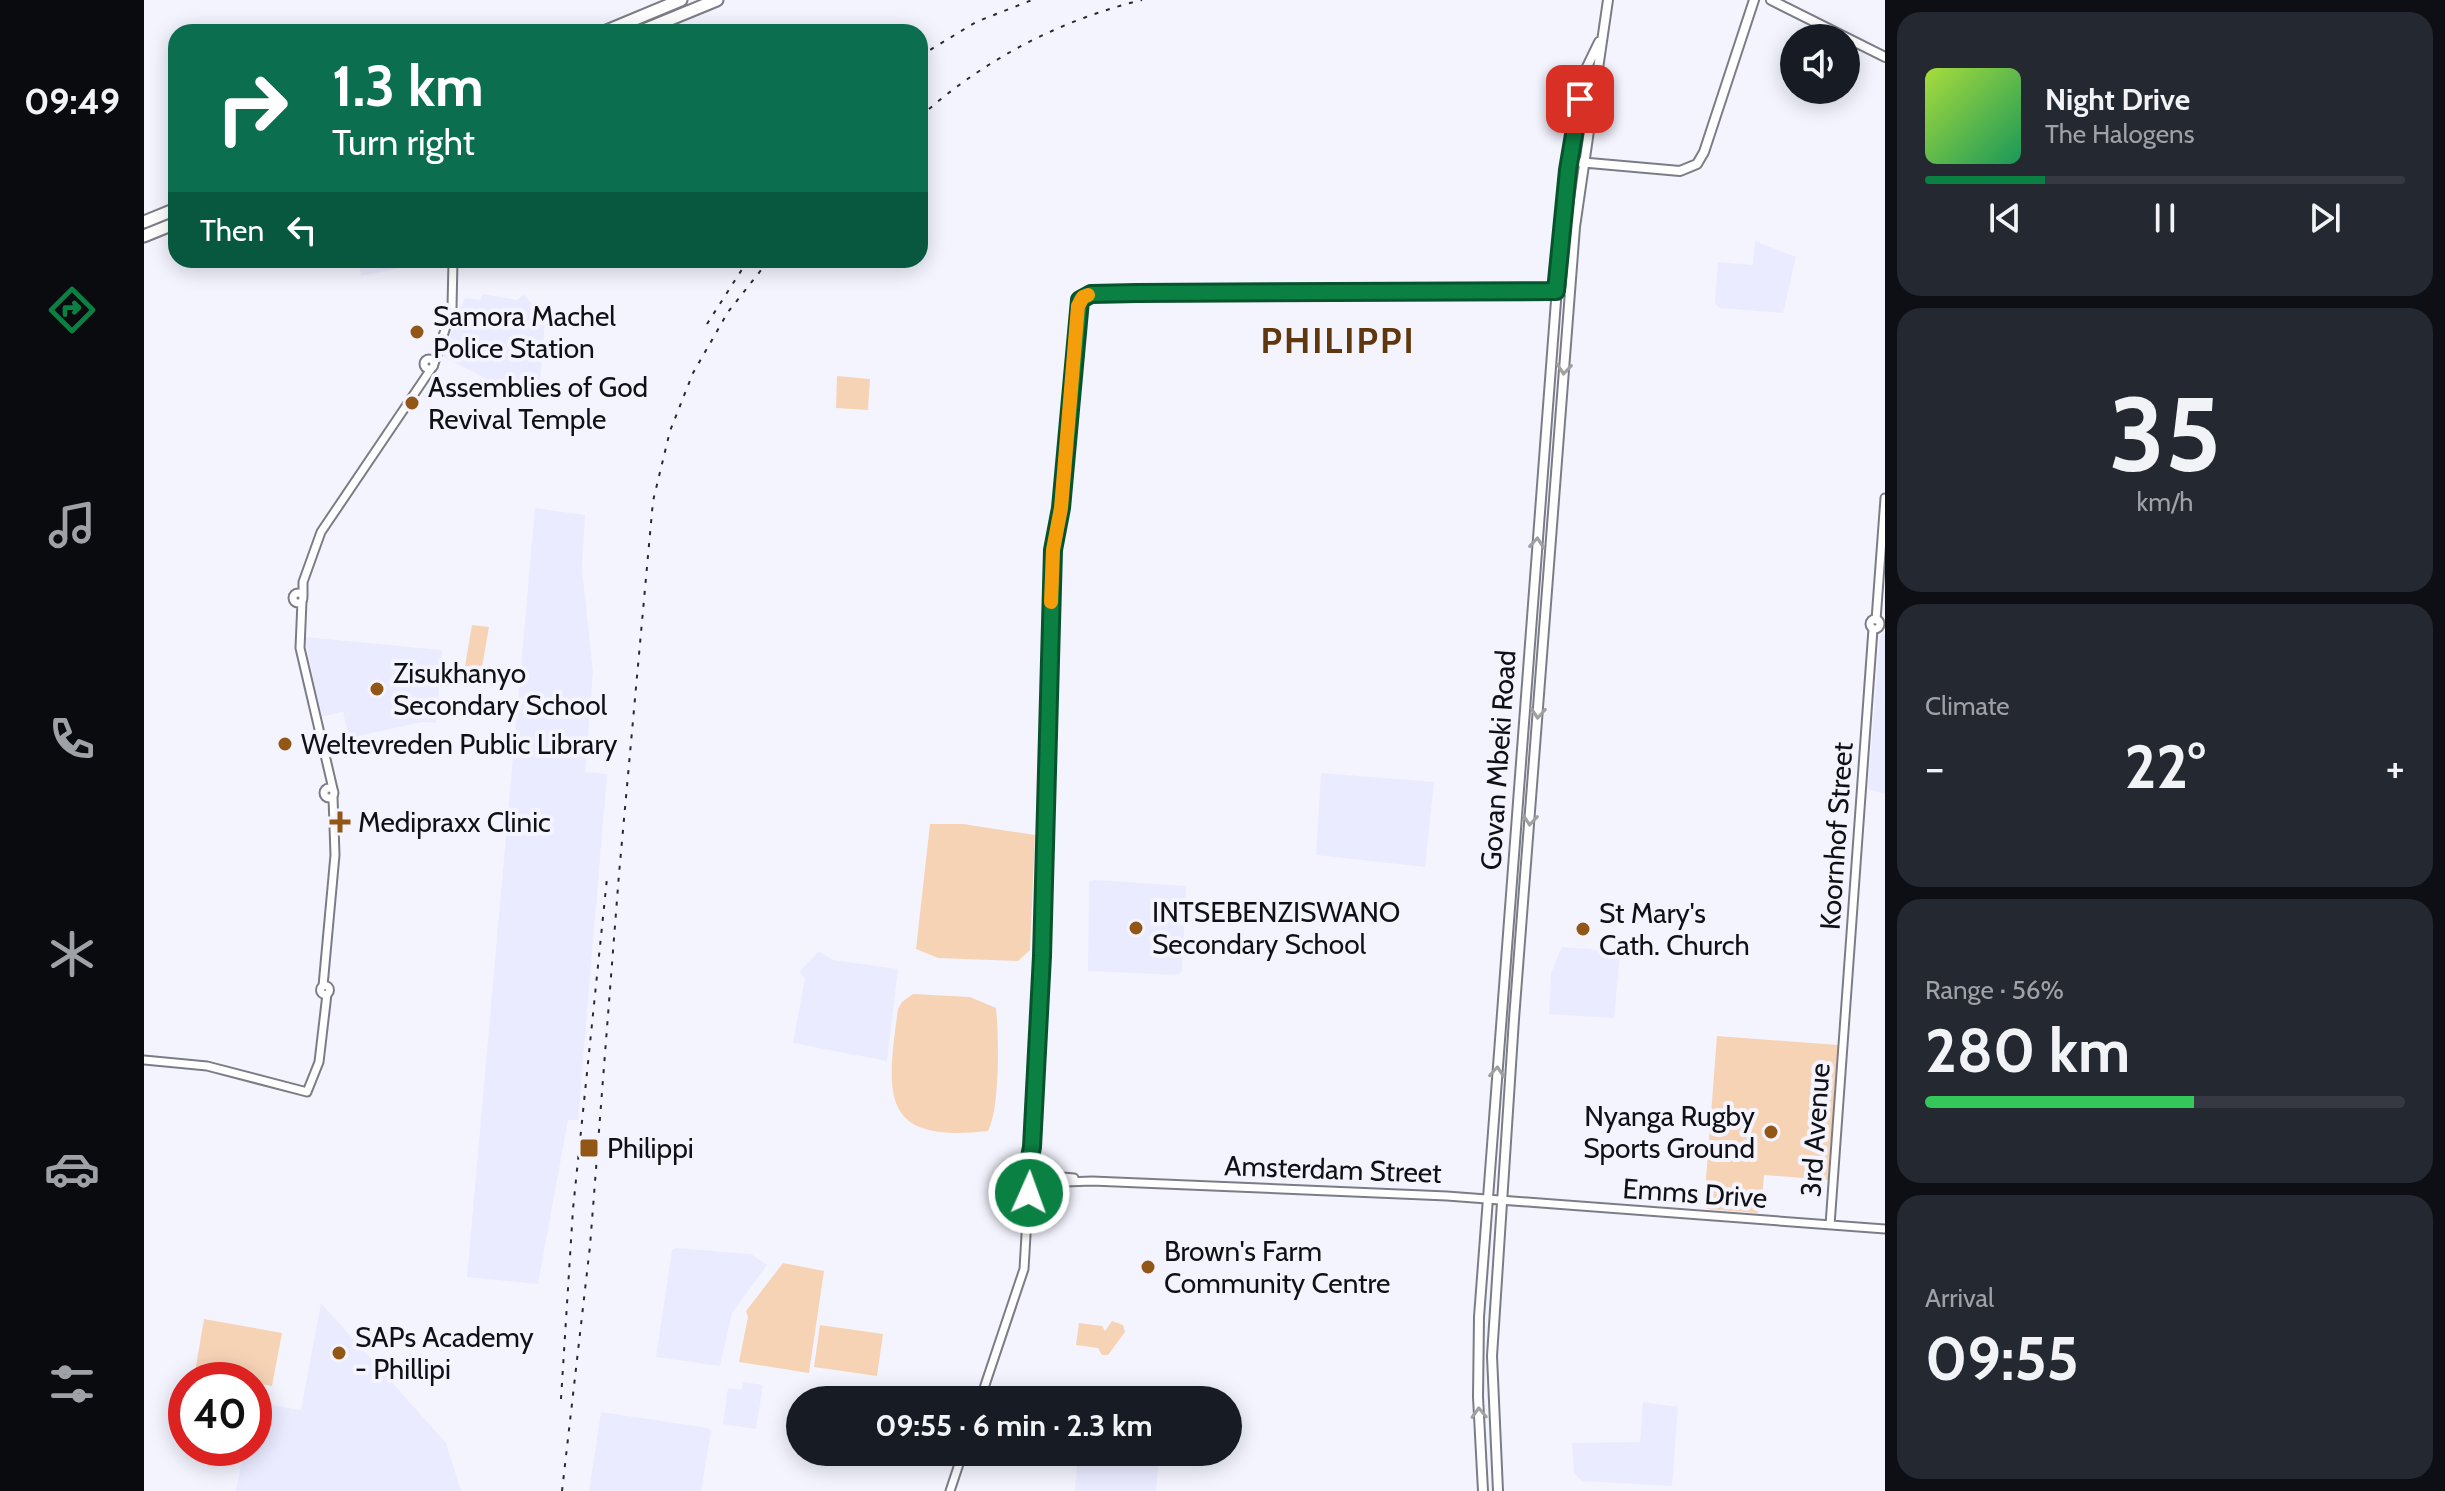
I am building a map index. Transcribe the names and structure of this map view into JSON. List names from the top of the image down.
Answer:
{
  "streets": {
    "main road": ["Govan Mbeki Road"],
    "street": [
      "Koornhof Street",
      "3rd Avenue",
      "Amsterdam Street",
      "Emms Drive"
    ]
  },
  "crossings": [
    ["Govan Mbeki Road", "Amsterdam Street"],
    ["Govan Mbeki Road", "Emms Drive"],
    ["Koornhof Street", "3rd Avenue"],
    ["3rd Avenue", "Emms Drive"],
    ["Amsterdam Street", "Emms Drive"]
  ],
  "districts": ["PHILIPPI"],
  "places": {
    "other": [
      "Samora Machel Police Station",
      "Assemblies of God Revival Temple",
      "Zisukhanyo Secondary School",
      "Weltevreden Public Library",
      "INTSEBENZISWANO Secondary School",
      "St Mary's Cath. Church",
      "Nyanga Rugby Sports Ground",
      "Brown's Farm Community Centre",
      "SAPs Academy - Phillipi"
    ],
    "health": ["Medipraxx Clinic"],
    "transit": ["Philippi"]
  },
  "page": {
    "tabs": "09:49",
    "turn": ["1.3 km", "Turn right"],
    "song": ["Night Drive", "The Halogens"],
    "then": "Then",
    "tile": [
      ["35", "km/h"],
      "Climate",
      ["Range · 56%", "280 km"],
      ["Arrival", "09:55"]
    ],
    "heat": ["−", "22°", "+"],
    "limit": "40",
    "trip": "09:55 · 6 min · 2.3 km"
  }
}
